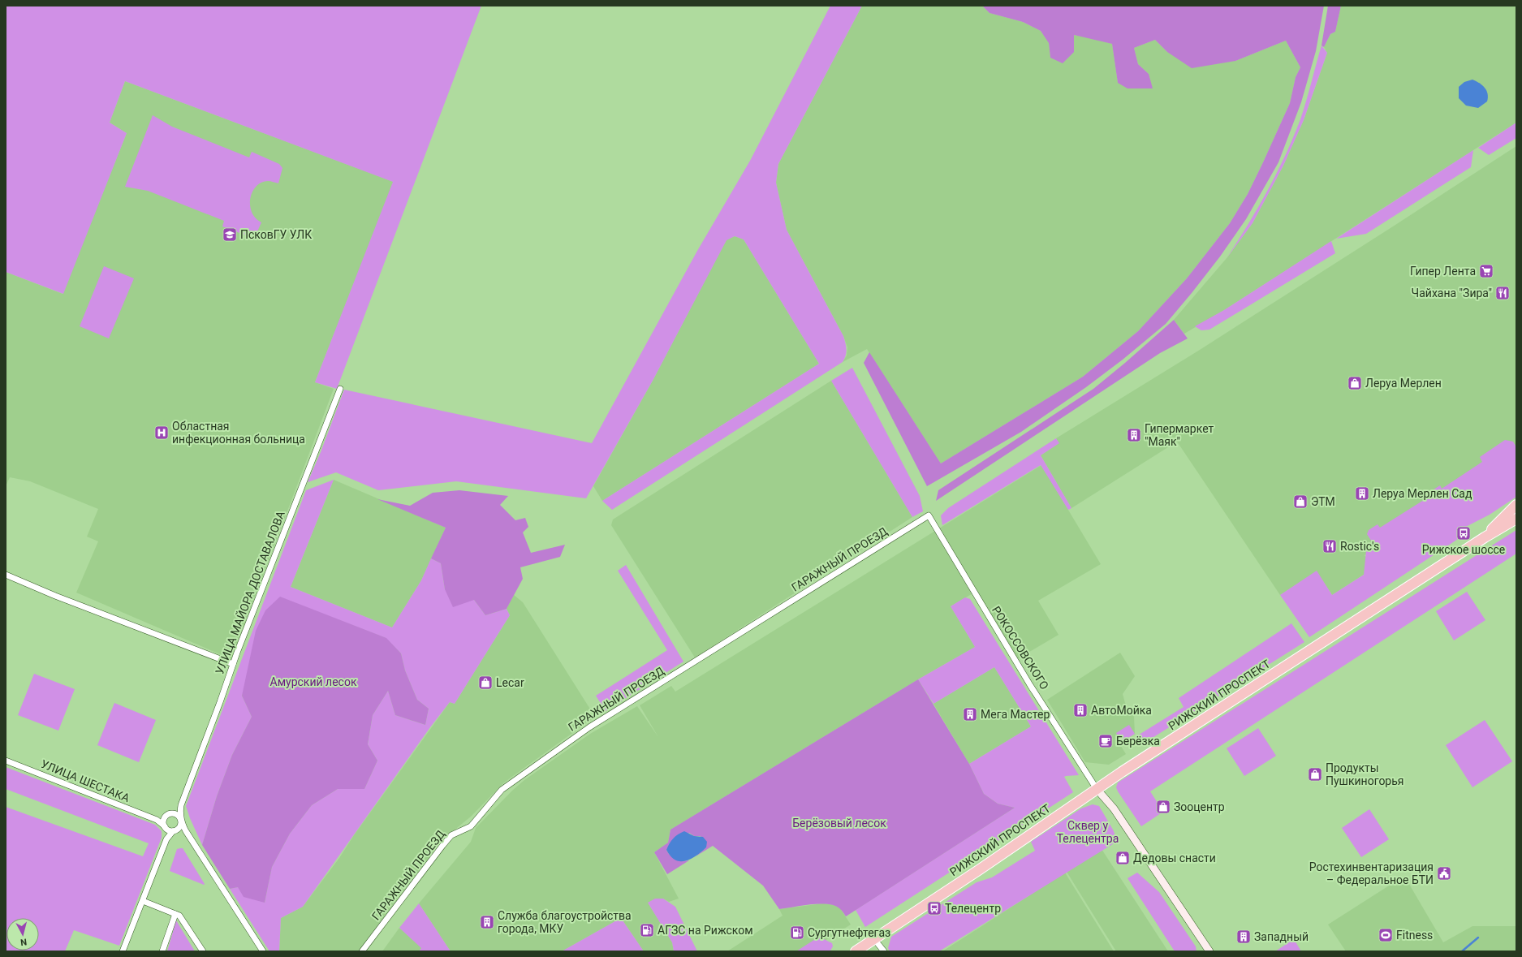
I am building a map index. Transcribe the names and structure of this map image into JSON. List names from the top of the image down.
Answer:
{
  "streets": {
    "highway": ["РИЖСКИЙ ПРОСПЕКТ"],
    "street": [
      "ГАРАЖНЫЙ ПРОЕЗД",
      "УЛИЦА МАЙОРА ДОСТАВАЛОВА",
      "РОКОССОВСКОГО",
      "УЛИЦА ШЕСТАКА"
    ]
  },
  "crossings": [
    ["ГАРАЖНЫЙ ПРОЕЗД", "РОКОССОВСКОГО"],
    ["УЛИЦА МАЙОРА ДОСТАВАЛОВА", "УЛИЦА ШЕСТАКА"],
    ["РОКОССОВСКОГО", "РИЖСКИЙ ПРОСПЕКТ"]
  ],
  "parks": ["Амурский лесок", "Берёзовый лесок", "Сквер у Телецентра"],
  "places": {
    "school or university": ["ПсковГУ УЛК"],
    "supermarket": ["Гипер Лента"],
    "restaurant": ["Чайхана \"Зира\"", "Rostic's"],
    "shop": [
      "Леруа Мерлен",
      "ЭТМ",
      "Lecar",
      "Продукты Пушкиногорья",
      "Зооцентр",
      "Дедовы снасти"
    ],
    "hospital": ["Областная инфекционная больница"],
    "building": [
      "Гипермаркет \"Маяк\"",
      "Леруа Мерлен Сад",
      "АвтоМойка",
      "Мега Мастер",
      "Служба благоустройства города, МКУ",
      "Западный"
    ],
    "bus stop": ["Рижское шоссе", "Телецентр"],
    "cafe": ["Берёзка"],
    "public building": ["Ростехинвентаризация – Федеральное БТИ"],
    "fuel station": ["АГЗС на Рижском", "Сургутнефтегаз"],
    "sports": ["Fitness"]
  },
  "north": "bottom"
}
